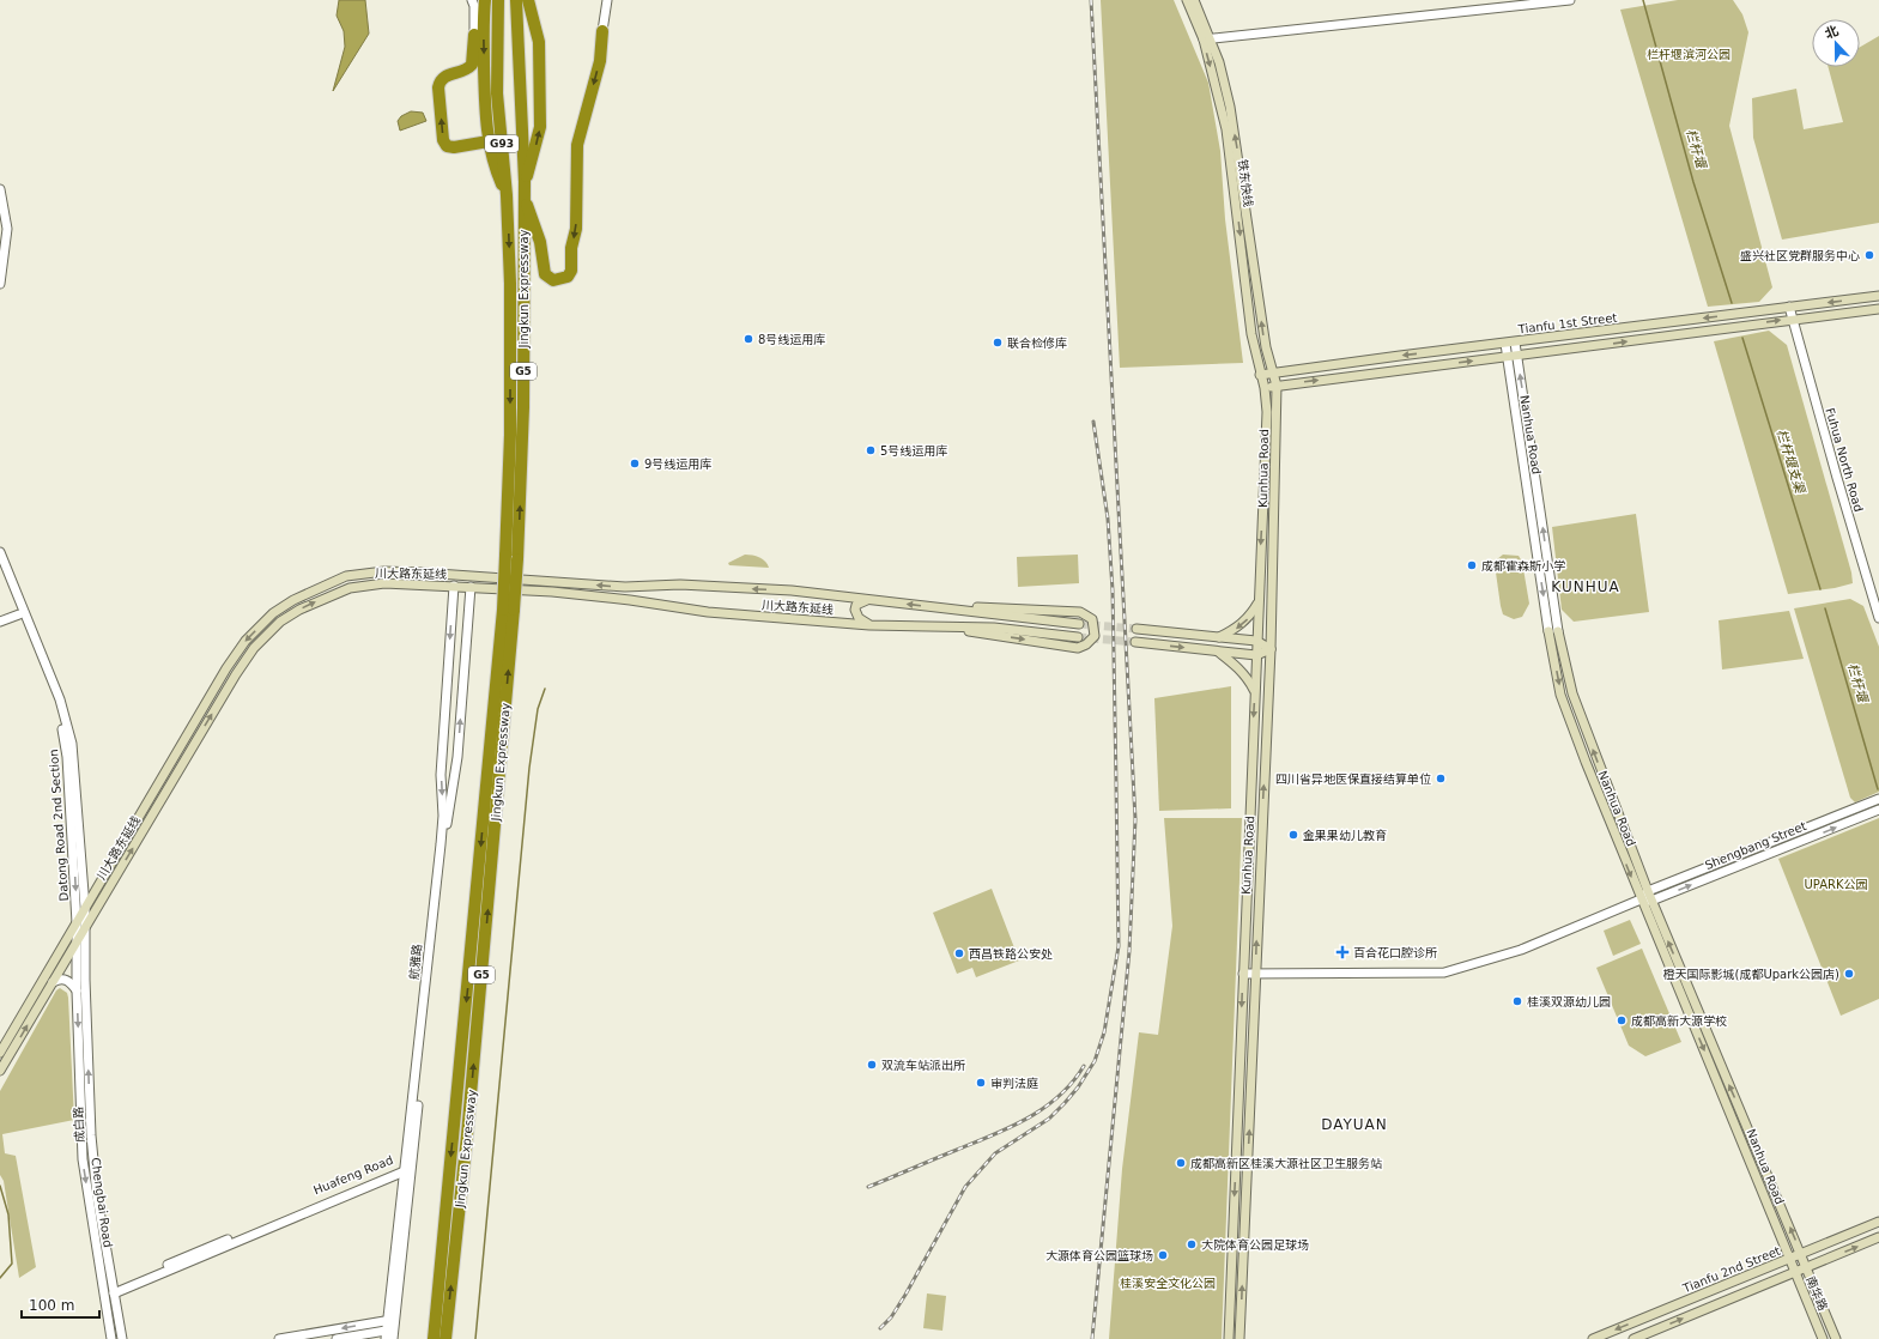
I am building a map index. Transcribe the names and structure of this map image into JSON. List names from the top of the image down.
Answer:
{
  "streets": {
    "highway": ["G93", "Jingkun Expressway", "G5"],
    "main road": [
      "铁东快线",
      "Tianfu 1st Street",
      "Nanhua Road",
      "Kunhua Road",
      "川大路东延线",
      "Tianfu 2nd Street",
      "南华路"
    ],
    "street": [
      "Fuhua North Road",
      "Datong Road 2nd Section",
      "Shengbang Street",
      "航雅路",
      "成白路",
      "Huafeng Road",
      "Chengbai Road"
    ]
  },
  "crossings": [
    ["G93", "Jingkun Expressway"],
    ["G93", "G5"],
    ["铁东快线", "Tianfu 1st Street"],
    ["铁东快线", "Kunhua Road"],
    ["Jingkun Expressway", "G5"],
    ["Tianfu 1st Street", "Nanhua Road"],
    ["Tianfu 1st Street", "Fuhua North Road"],
    ["Tianfu 1st Street", "Kunhua Road"],
    ["Nanhua Road", "Shengbang Street"],
    ["Nanhua Road", "Tianfu 2nd Street"],
    ["Nanhua Road", "南华路"],
    ["川大路东延线", "Datong Road 2nd Section"],
    ["川大路东延线", "航雅路"],
    ["川大路东延线", "成白路"],
    ["川大路东延线", "Chengbai Road"],
    ["Datong Road 2nd Section", "成白路"],
    ["航雅路", "Huafeng Road"],
    ["成白路", "Huafeng Road"],
    ["Tianfu 2nd Street", "南华路"]
  ],
  "one_way": ["成白路", "Chengbai Road"],
  "districts": ["KUNHUA", "DAYUAN"],
  "water": ["栏杆堰", "栏杆堰支渠"],
  "parks": ["栏杆堰滨河公园", "UPARK公园", "桂溪安全文化公园"],
  "places": {
    "other": [
      "盛兴社区党群服务中心",
      "8号线运用库",
      "联合检修库",
      "5号线运用库",
      "9号线运用库",
      "成都霍森斯小学",
      "四川省异地医保直接结算单位",
      "金果果幼儿教育",
      "西昌铁路公安处",
      "橙天国际影城(成都Upark公园店)",
      "桂溪双源幼儿园",
      "成都高新大源学校",
      "双流车站派出所",
      "审判法庭",
      "成都高新区桂溪大源社区卫生服务站",
      "大院体育公园足球场",
      "大源体育公园篮球场"
    ],
    "health": ["百合花口腔诊所"]
  },
  "scale_bar": "100 m",
  "north": "top"
}
